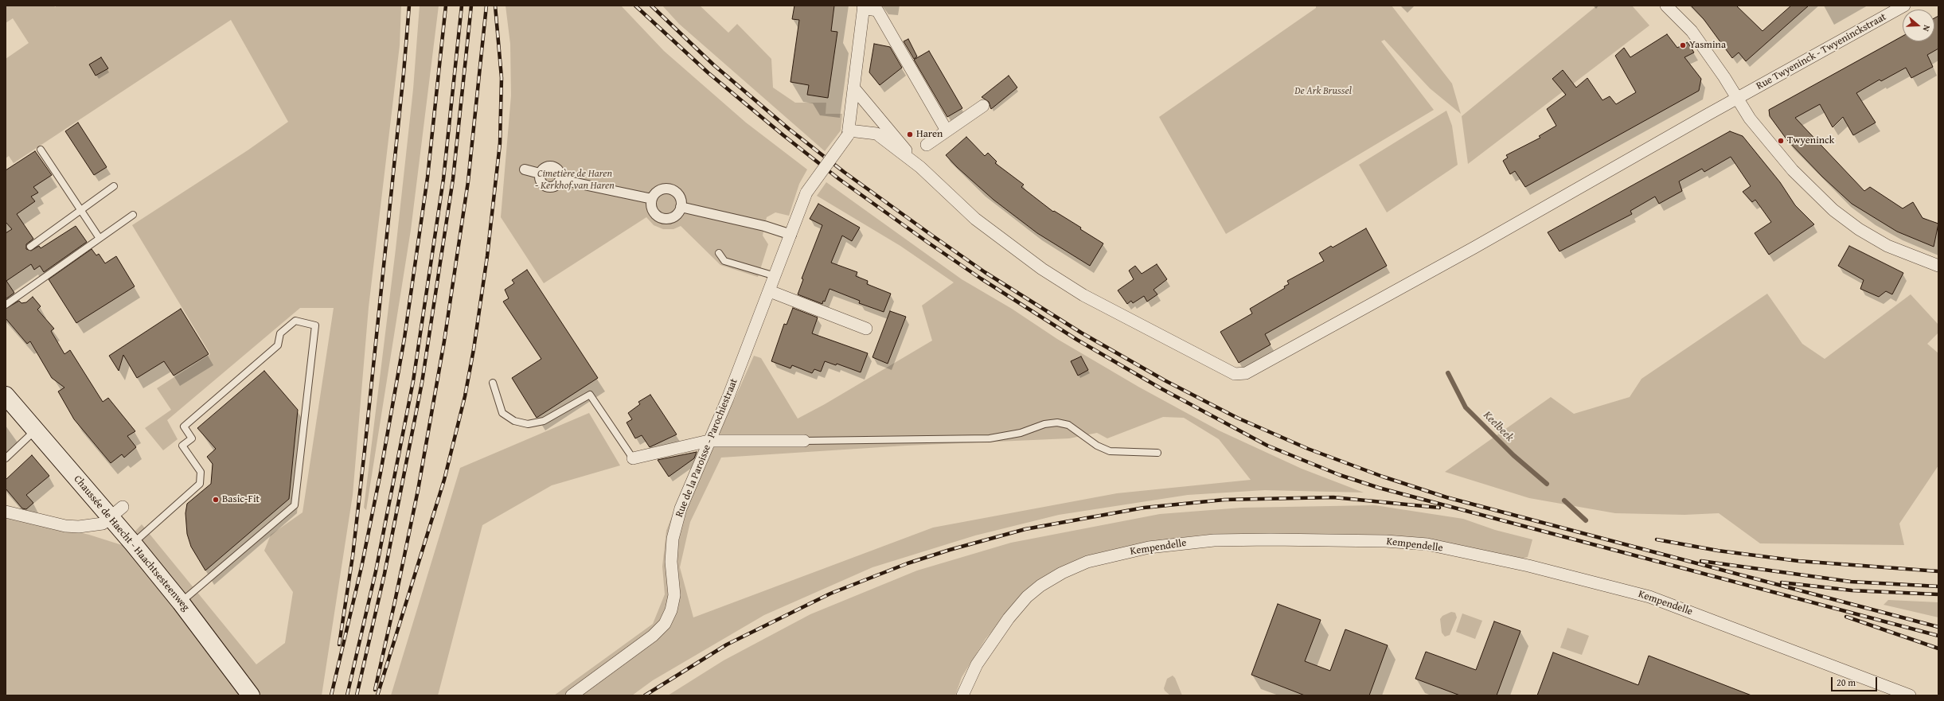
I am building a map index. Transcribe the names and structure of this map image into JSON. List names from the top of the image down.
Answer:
{
  "streets": {
    "main road": ["Chaussée de Haecht - Haachtsesteenweg"],
    "street": ["Rue Twyeninck - Twyeninckstraat", "Rue de la Paroisse - Parochiestraat", "Kempendelle"]
  },
  "water": ["Keelbeek"],
  "parks": ["De Ark Brussel", "Cimetière de Haren - Kerkhof van Haren"],
  "places": [
    "Yasmina",
    "Haren",
    "Twyeninck",
    "Basic-Fit"
  ],
  "scale_bar": "20 m",
  "north": "right"
}
